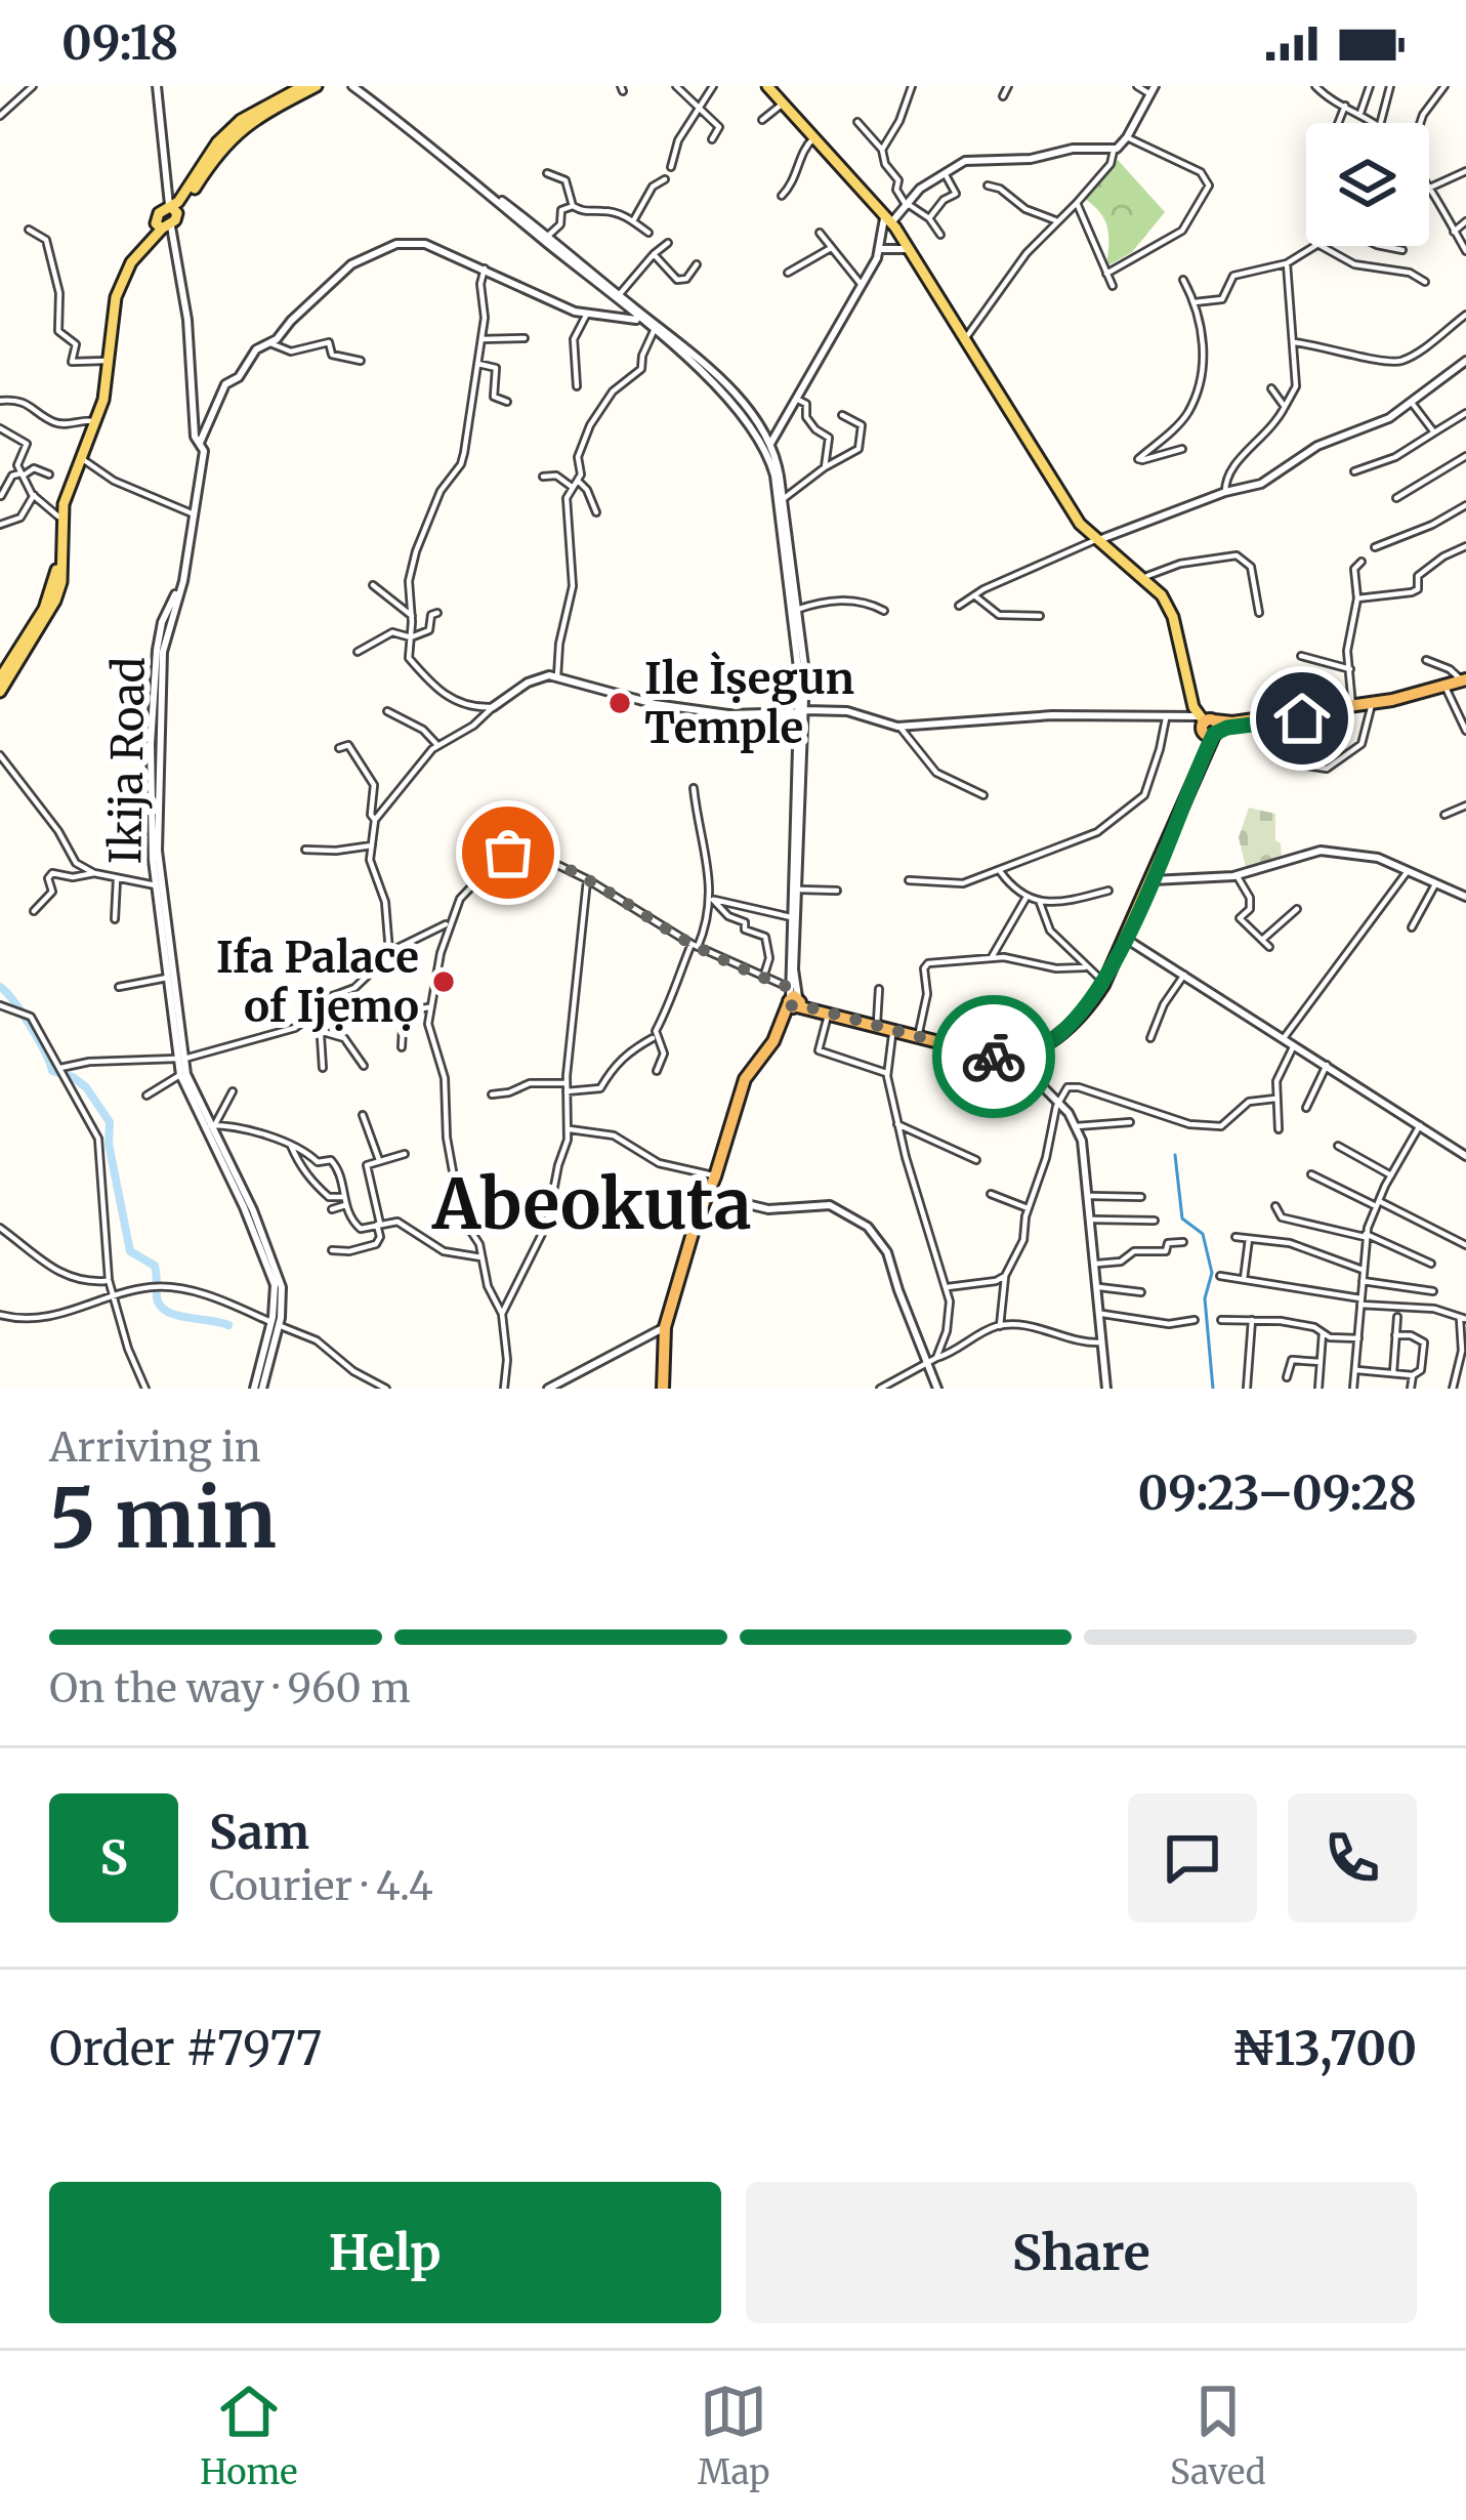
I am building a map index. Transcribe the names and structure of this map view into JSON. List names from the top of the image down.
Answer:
{
  "streets": {
    "street": ["Ikija Road"]
  },
  "districts": ["Abeokuta"],
  "places": ["Ile Ìṣegun Temple", "Ifa Palace of Ijẹmọ"],
  "page": {
    "status": "09:18",
    "heading": ["5 min", "Arriving in", "09:23–09:28"],
    "panel": [
      "Sam",
      "Courier · 4.4",
      "Order #7977",
      "₦13,700"
    ],
    "bar": "On the way · 960 m",
    "round": "S",
    "buttons": ["Help", "Share"],
    "tabs": ["Home", "Map", "Saved"]
  }
}
